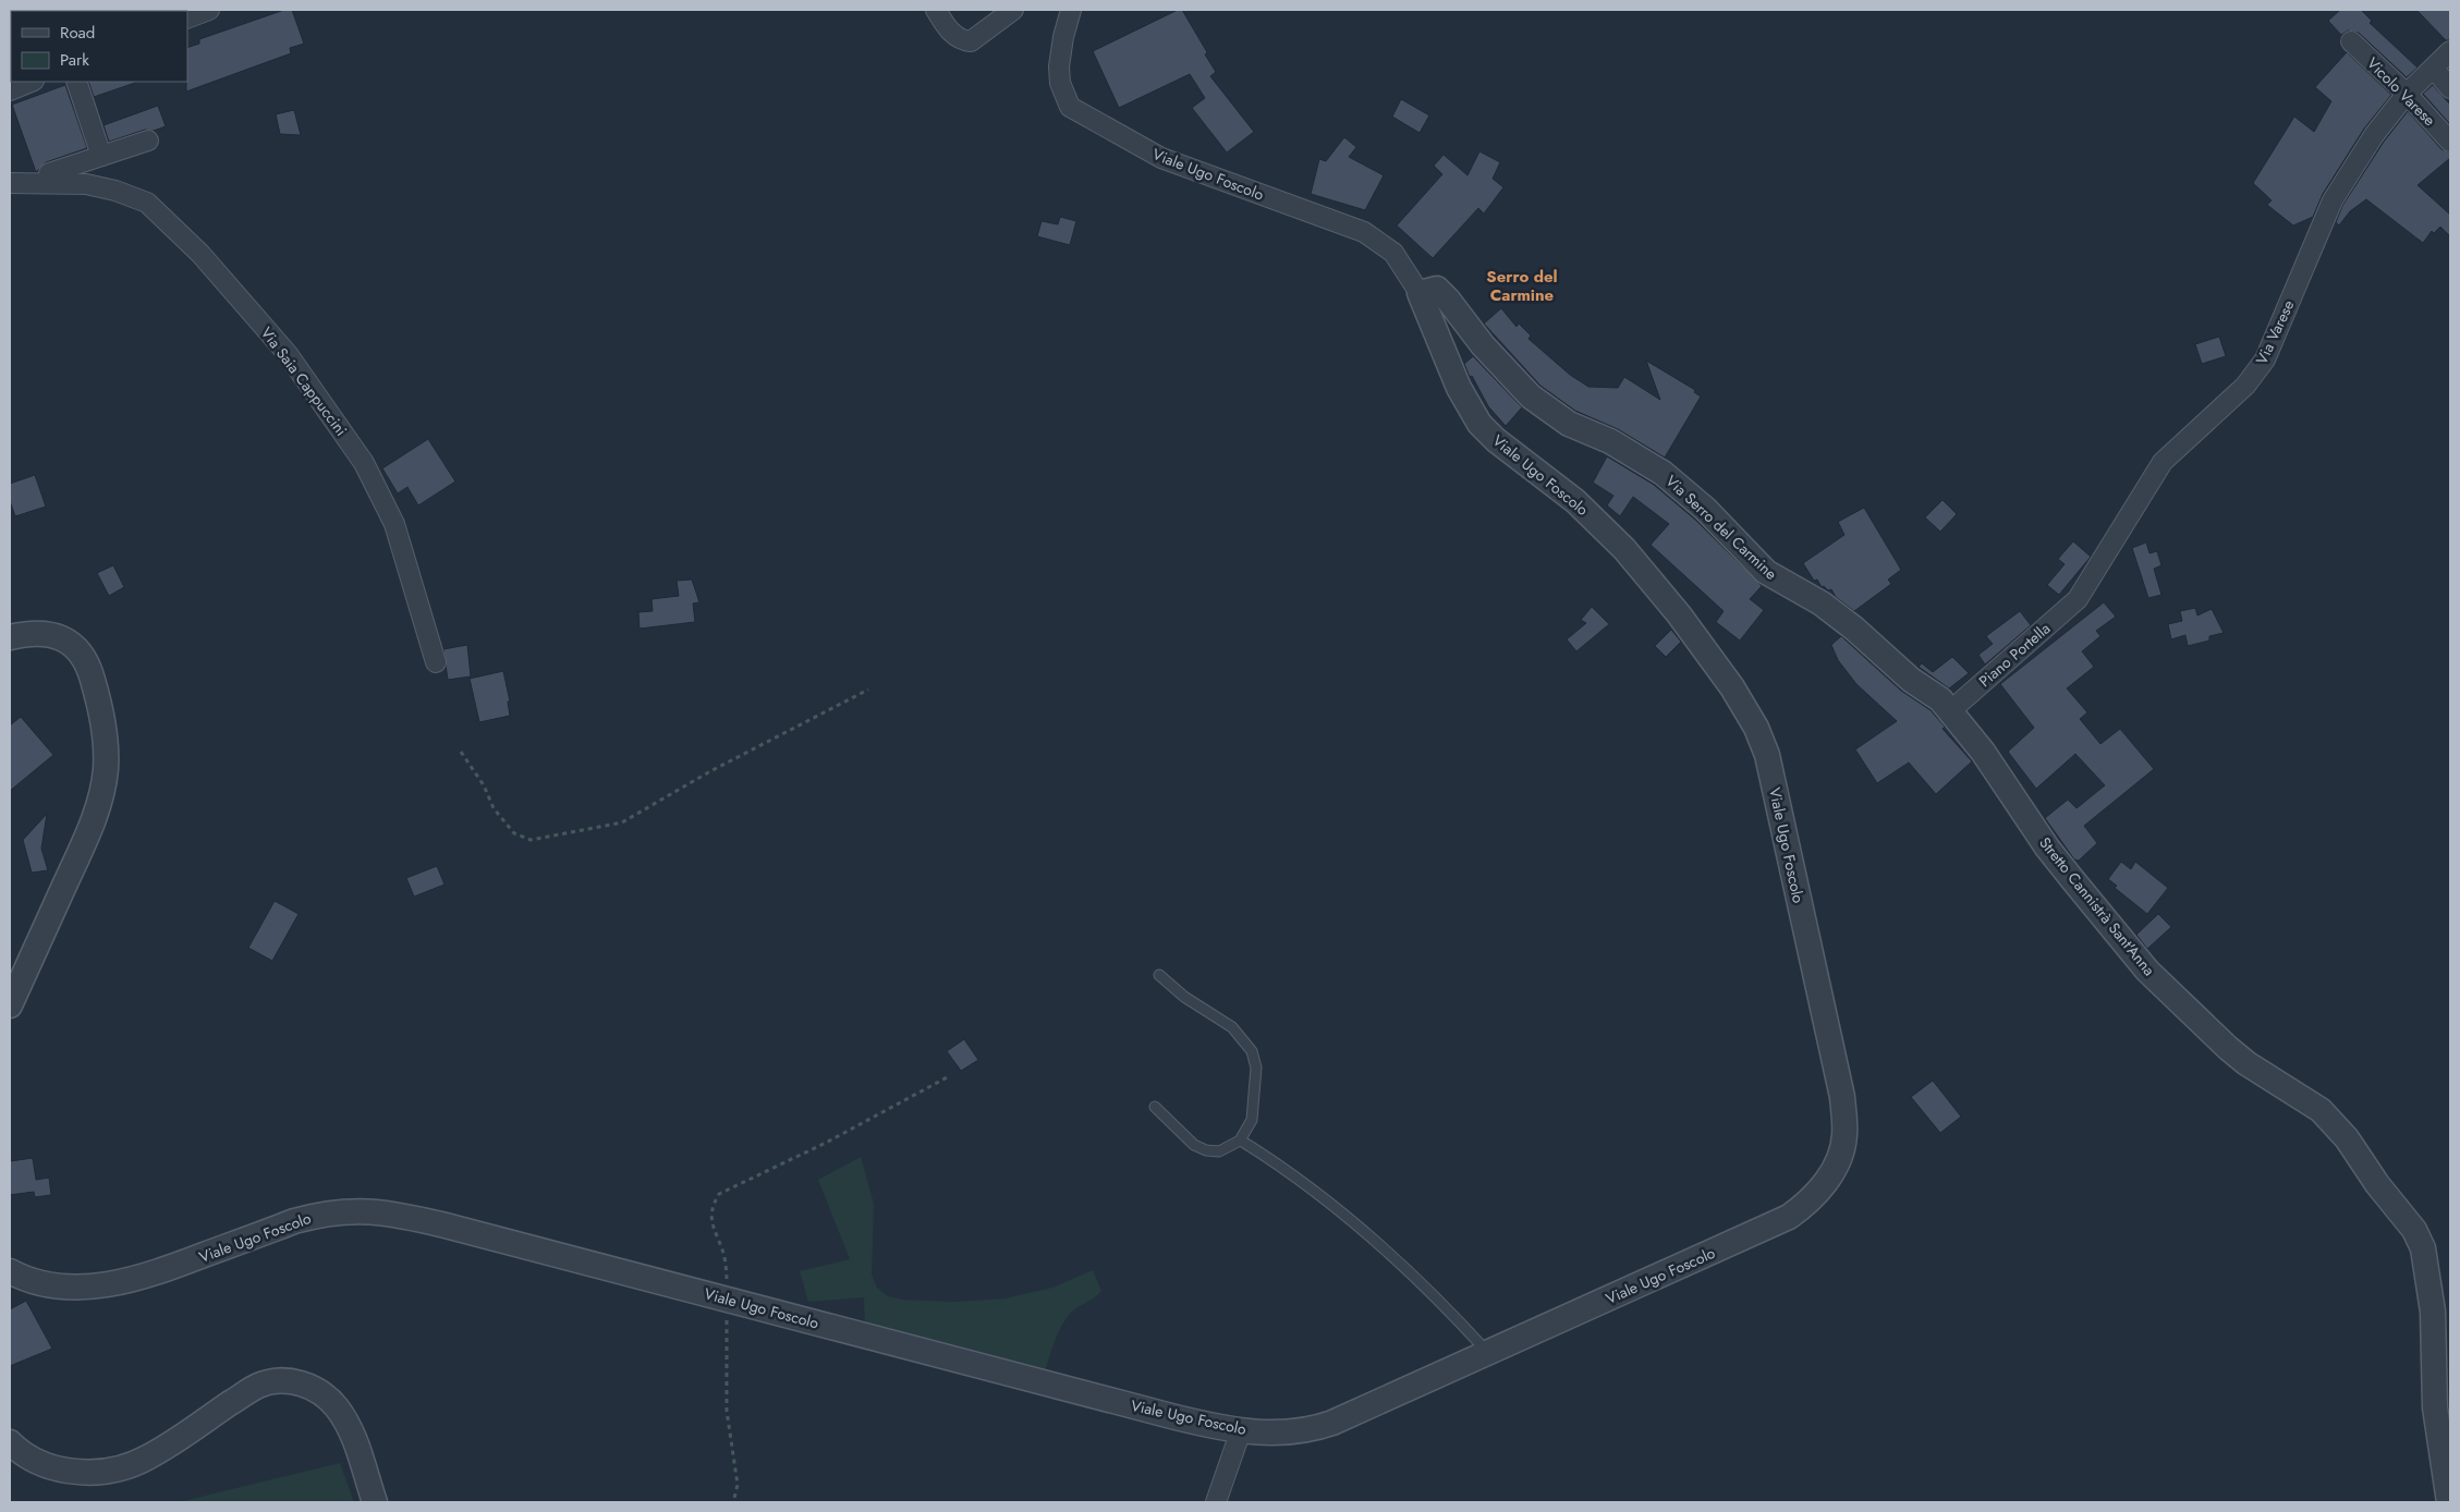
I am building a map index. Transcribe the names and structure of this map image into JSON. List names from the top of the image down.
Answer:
{
  "streets": {
    "street": [
      "Vicolo Varese",
      "Viale Ugo Foscolo",
      "Via Varese",
      "Via Saia Cappuccini",
      "Via Serro del Carmine",
      "Piano Portella",
      "Stretto Cannistrà Sant'Anna"
    ]
  },
  "crossings": [
    ["Vicolo Varese", "Via Varese"],
    ["Viale Ugo Foscolo", "Via Serro del Carmine"],
    ["Via Varese", "Piano Portella"],
    ["Via Serro del Carmine", "Piano Portella"],
    ["Via Serro del Carmine", "Stretto Cannistrà Sant'Anna"],
    ["Piano Portella", "Stretto Cannistrà Sant'Anna"]
  ],
  "districts": ["Serro del Carmine"],
  "legend": ["Road", "Park"]
}
